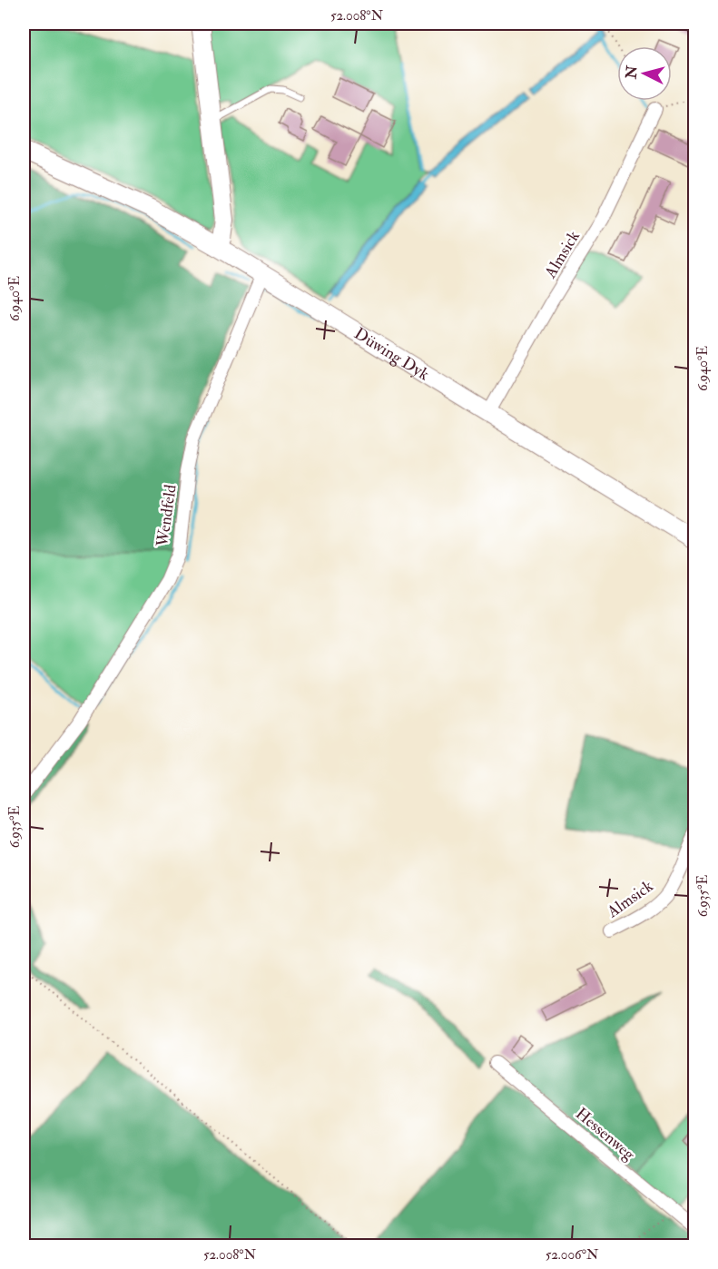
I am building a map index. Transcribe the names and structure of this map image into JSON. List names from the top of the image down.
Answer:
{
  "streets": {
    "street": [
      "Almsick",
      "Düwing Dyk",
      "Wendfeld",
      "Hessenweg"
    ]
  },
  "crossings": [
    ["Almsick", "Düwing Dyk"],
    ["Düwing Dyk", "Wendfeld"]
  ],
  "north": "left",
  "coordinates": [
    "52.008°N",
    "6.940°E",
    "6.935°E",
    "52.006°N"
  ]
}
